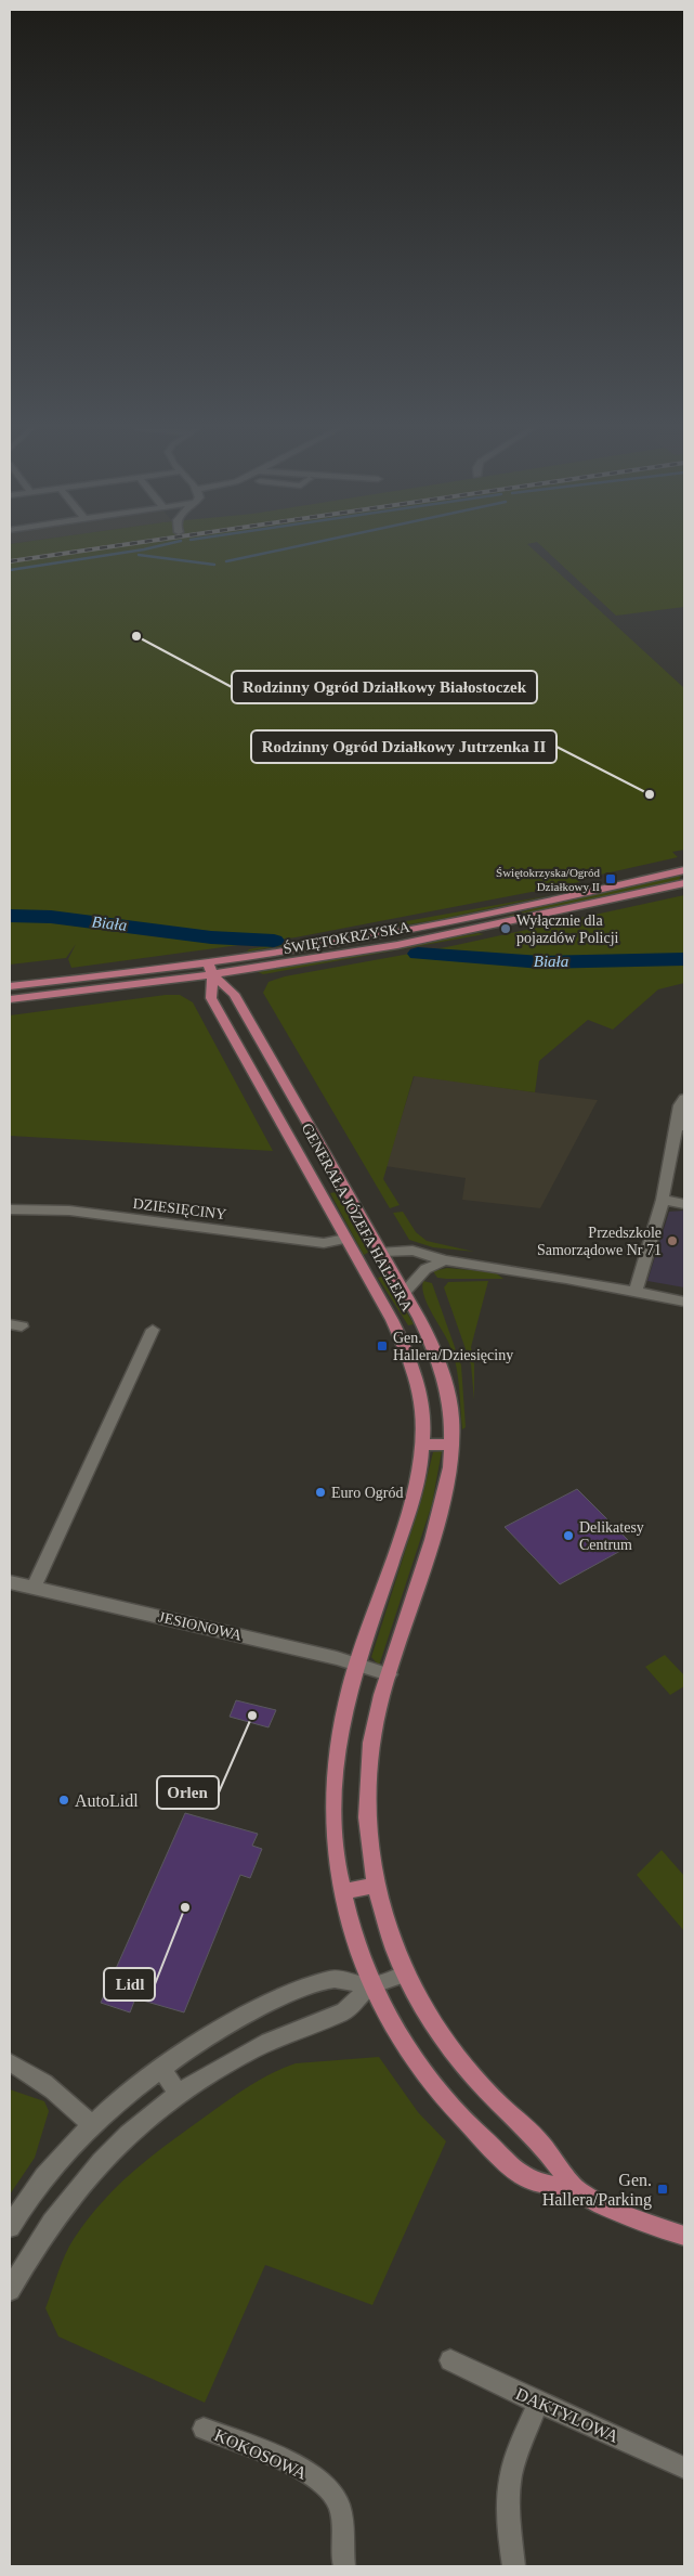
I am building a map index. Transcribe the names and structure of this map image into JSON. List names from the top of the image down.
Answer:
{
  "streets": {
    "main road": ["ŚWIĘTOKRZYSKA", "GENERAŁA JÓZEFA HALLERA"],
    "street": [
      "DZIESIĘCINY",
      "JESIONOWA",
      "DAKTYLOWA",
      "KOKOSOWA"
    ]
  },
  "crossings": [
    ["ŚWIĘTOKRZYSKA", "GENERAŁA JÓZEFA HALLERA"],
    ["DZIESIĘCINY", "GENERAŁA JÓZEFA HALLERA"],
    ["GENERAŁA JÓZEFA HALLERA", "JESIONOWA"]
  ],
  "water": ["Biała"],
  "places": {
    "other": [
      "Rodzinny Ogród Działkowy Białostoczek",
      "Rodzinny Ogród Działkowy Jutrzenka II",
      "Wyłącznie dla pojazdów Policji",
      "Przedszkole Samorządowe Nr 71",
      "Euro Ogród",
      "Delikatesy Centrum",
      "Orlen",
      "AutoLidl",
      "Lidl"
    ],
    "transit": ["Świętokrzyska/Ogród Działkowy II", "Gen. Hallera/Dziesięciny", "Gen. Hallera/Parking"]
  }
}
